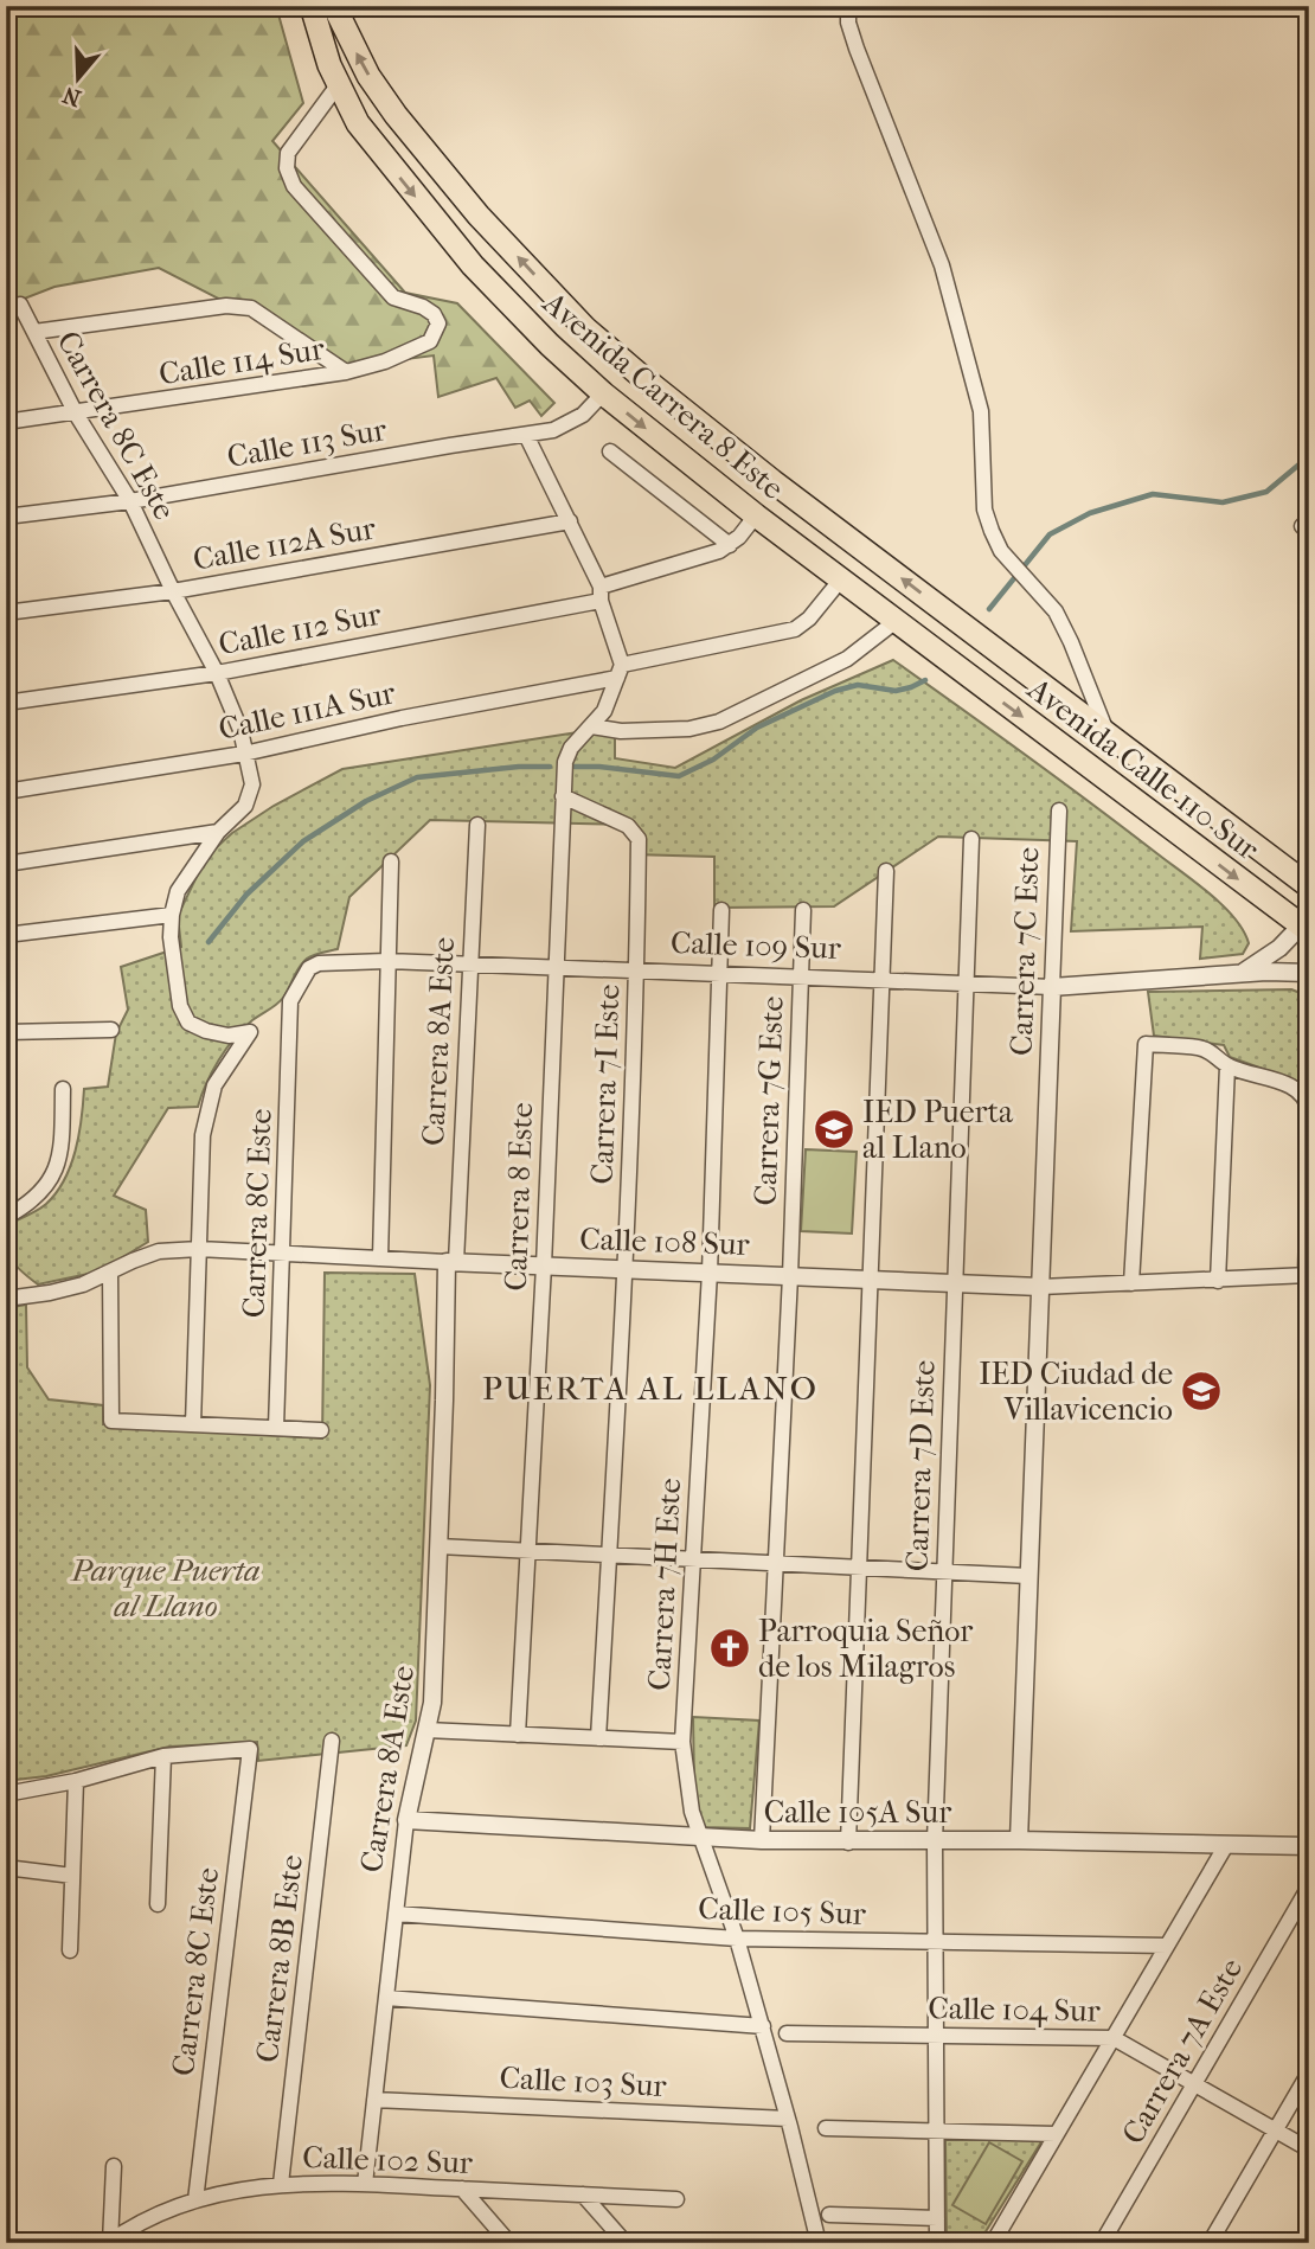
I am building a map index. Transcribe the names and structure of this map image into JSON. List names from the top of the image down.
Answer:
{
  "streets": {
    "highway": ["Avenida Carrera 8 Este", "Avenida Calle 110 Sur"],
    "street": [
      "Calle 114 Sur",
      "Carrera 8C Este",
      "Calle 113 Sur",
      "Calle 112A Sur",
      "Calle 112 Sur",
      "Calle 111A Sur",
      "Calle 109 Sur",
      "Carrera 7C Este",
      "Carrera 8A Este",
      "Carrera 7I Este",
      "Carrera 7G Este",
      "Carrera 8 Este",
      "Calle 108 Sur",
      "Carrera 7D Este",
      "Carrera 7H Este",
      "Calle 105A Sur",
      "Calle 105 Sur",
      "Carrera 8B Este",
      "Calle 104 Sur",
      "Carrera 7A Este",
      "Calle 103 Sur",
      "Calle 102 Sur"
    ]
  },
  "crossings": [
    ["Calle 114 Sur", "Avenida Carrera 8 Este"],
    ["Calle 114 Sur", "Carrera 8C Este"],
    ["Avenida Carrera 8 Este", "Calle 113 Sur"],
    ["Avenida Carrera 8 Este", "Calle 112 Sur"],
    ["Avenida Carrera 8 Este", "Calle 111A Sur"],
    ["Avenida Carrera 8 Este", "Avenida Calle 110 Sur"],
    ["Carrera 8C Este", "Calle 113 Sur"],
    ["Carrera 8C Este", "Calle 112A Sur"],
    ["Carrera 8C Este", "Calle 112 Sur"],
    ["Carrera 8C Este", "Calle 111A Sur"],
    ["Carrera 8C Este", "Calle 109 Sur"],
    ["Carrera 8C Este", "Calle 108 Sur"],
    ["Carrera 8C Este", "Calle 102 Sur"],
    ["Calle 111A Sur", "Carrera 8 Este"],
    ["Avenida Calle 110 Sur", "Calle 109 Sur"],
    ["Calle 109 Sur", "Carrera 7C Este"],
    ["Calle 109 Sur", "Carrera 8A Este"],
    ["Calle 109 Sur", "Carrera 7I Este"],
    ["Calle 109 Sur", "Carrera 7G Este"],
    ["Calle 109 Sur", "Carrera 8 Este"],
    ["Calle 109 Sur", "Carrera 7D Este"],
    ["Calle 109 Sur", "Carrera 7H Este"],
    ["Carrera 7C Este", "Calle 108 Sur"],
    ["Carrera 7C Este", "Calle 105A Sur"],
    ["Carrera 8A Este", "Calle 108 Sur"],
    ["Carrera 8A Este", "Calle 105A Sur"],
    ["Carrera 8A Este", "Calle 105 Sur"],
    ["Carrera 8A Este", "Calle 103 Sur"],
    ["Carrera 8A Este", "Calle 102 Sur"],
    ["Carrera 7I Este", "Carrera 8 Este"],
    ["Carrera 7I Este", "Calle 108 Sur"],
    ["Carrera 7G Este", "Calle 108 Sur"],
    ["Carrera 7G Este", "Calle 105A Sur"],
    ["Carrera 8 Este", "Calle 108 Sur"],
    ["Calle 108 Sur", "Carrera 7D Este"],
    ["Calle 108 Sur", "Carrera 7H Este"],
    ["Carrera 7D Este", "Calle 105A Sur"],
    ["Carrera 7D Este", "Calle 105 Sur"],
    ["Carrera 7D Este", "Calle 104 Sur"],
    ["Carrera 7H Este", "Calle 105A Sur"],
    ["Carrera 7H Este", "Calle 105 Sur"],
    ["Carrera 7H Este", "Calle 103 Sur"],
    ["Carrera 8B Este", "Calle 102 Sur"],
    ["Calle 104 Sur", "Carrera 7A Este"]
  ],
  "districts": ["PUERTA AL LLANO"],
  "parks": ["Parque Puerta al Llano"],
  "places": {
    "school or university": ["IED Puerta al Llano", "IED Ciudad de Villavicencio"],
    "church": ["Parroquia Señor de los Milagros"]
  },
  "north": "bottom"
}
